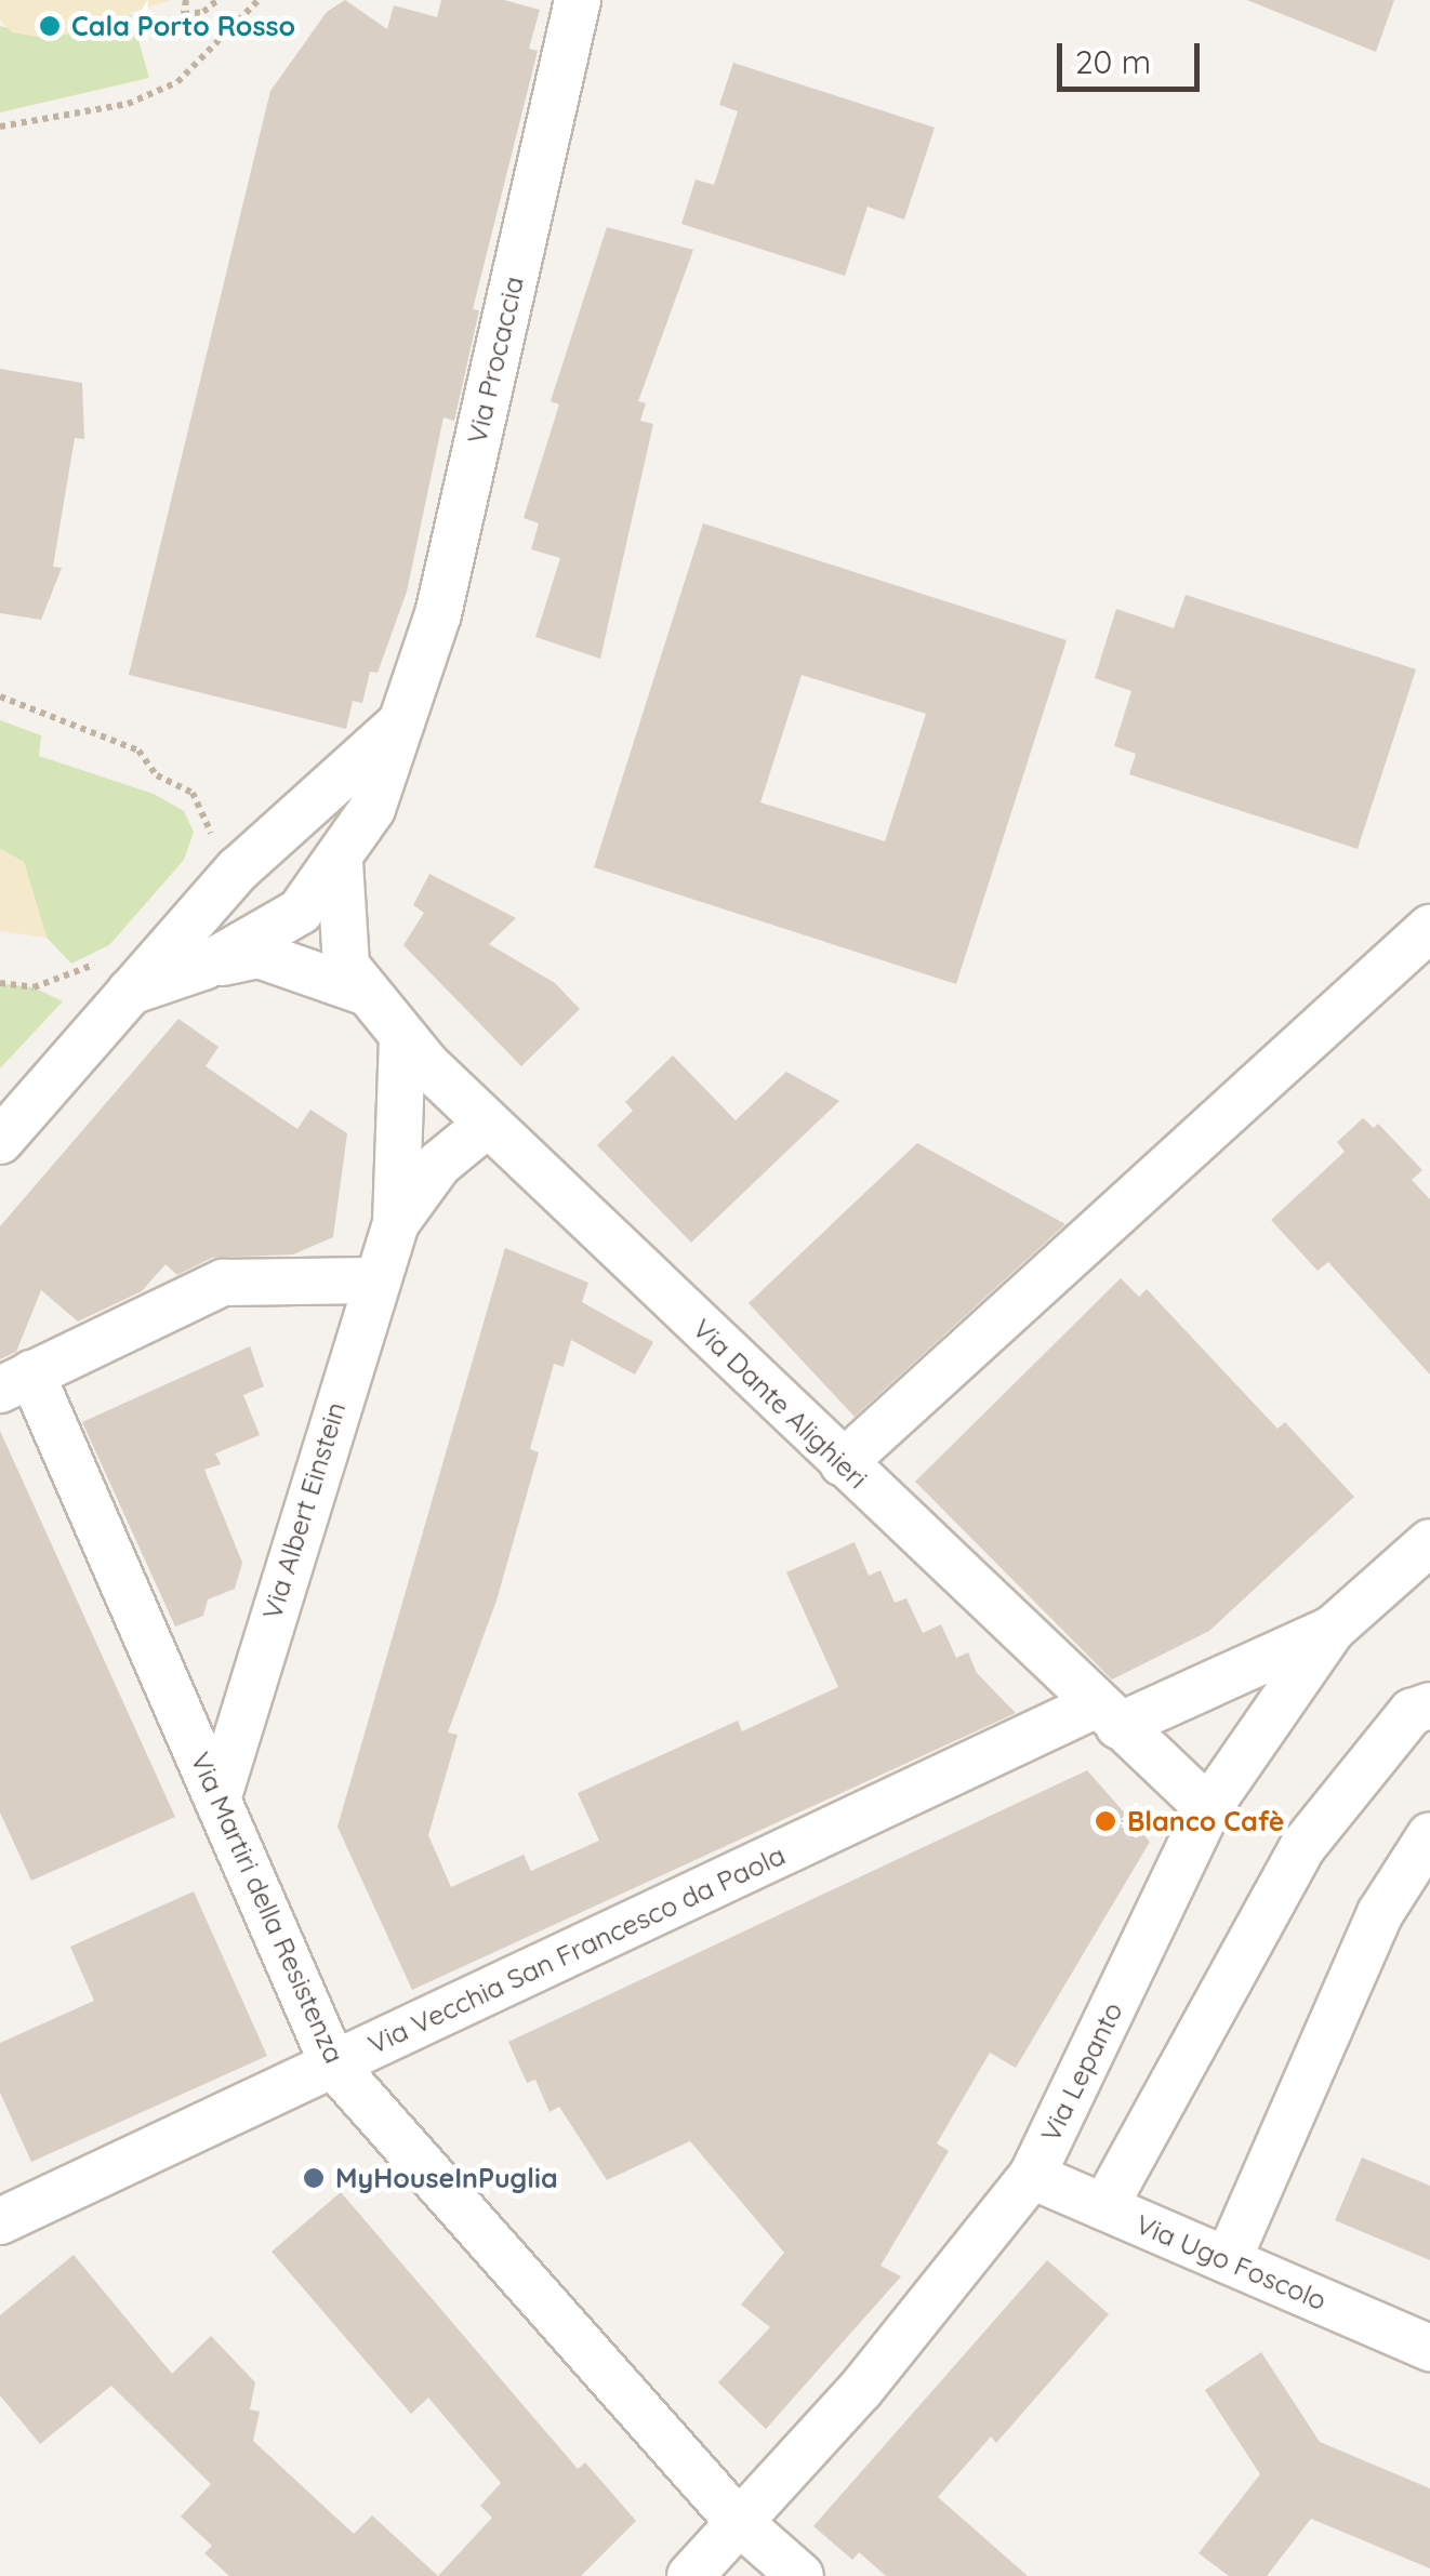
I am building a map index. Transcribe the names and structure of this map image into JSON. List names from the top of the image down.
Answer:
{
  "streets": {
    "street": [
      "Via Procaccia",
      "Via Dante Alighieri",
      "Via Albert Einstein",
      "Via Martiri della Resistenza",
      "Via Vecchia San Francesco da Paola",
      "Via Lepanto",
      "Via Ugo Foscolo"
    ]
  },
  "crossings": [
    ["Via Dante Alighieri", "Via Vecchia San Francesco da Paola"],
    ["Via Dante Alighieri", "Via Lepanto"],
    ["Via Albert Einstein", "Via Martiri della Resistenza"],
    ["Via Martiri della Resistenza", "Via Vecchia San Francesco da Paola"],
    ["Via Martiri della Resistenza", "Via Lepanto"],
    ["Via Vecchia San Francesco da Paola", "Via Lepanto"],
    ["Via Lepanto", "Via Ugo Foscolo"]
  ],
  "places": ["Cala Porto Rosso", "Blanco Cafè", "MyHouseInPuglia"],
  "scale_bar": "20 m"
}
